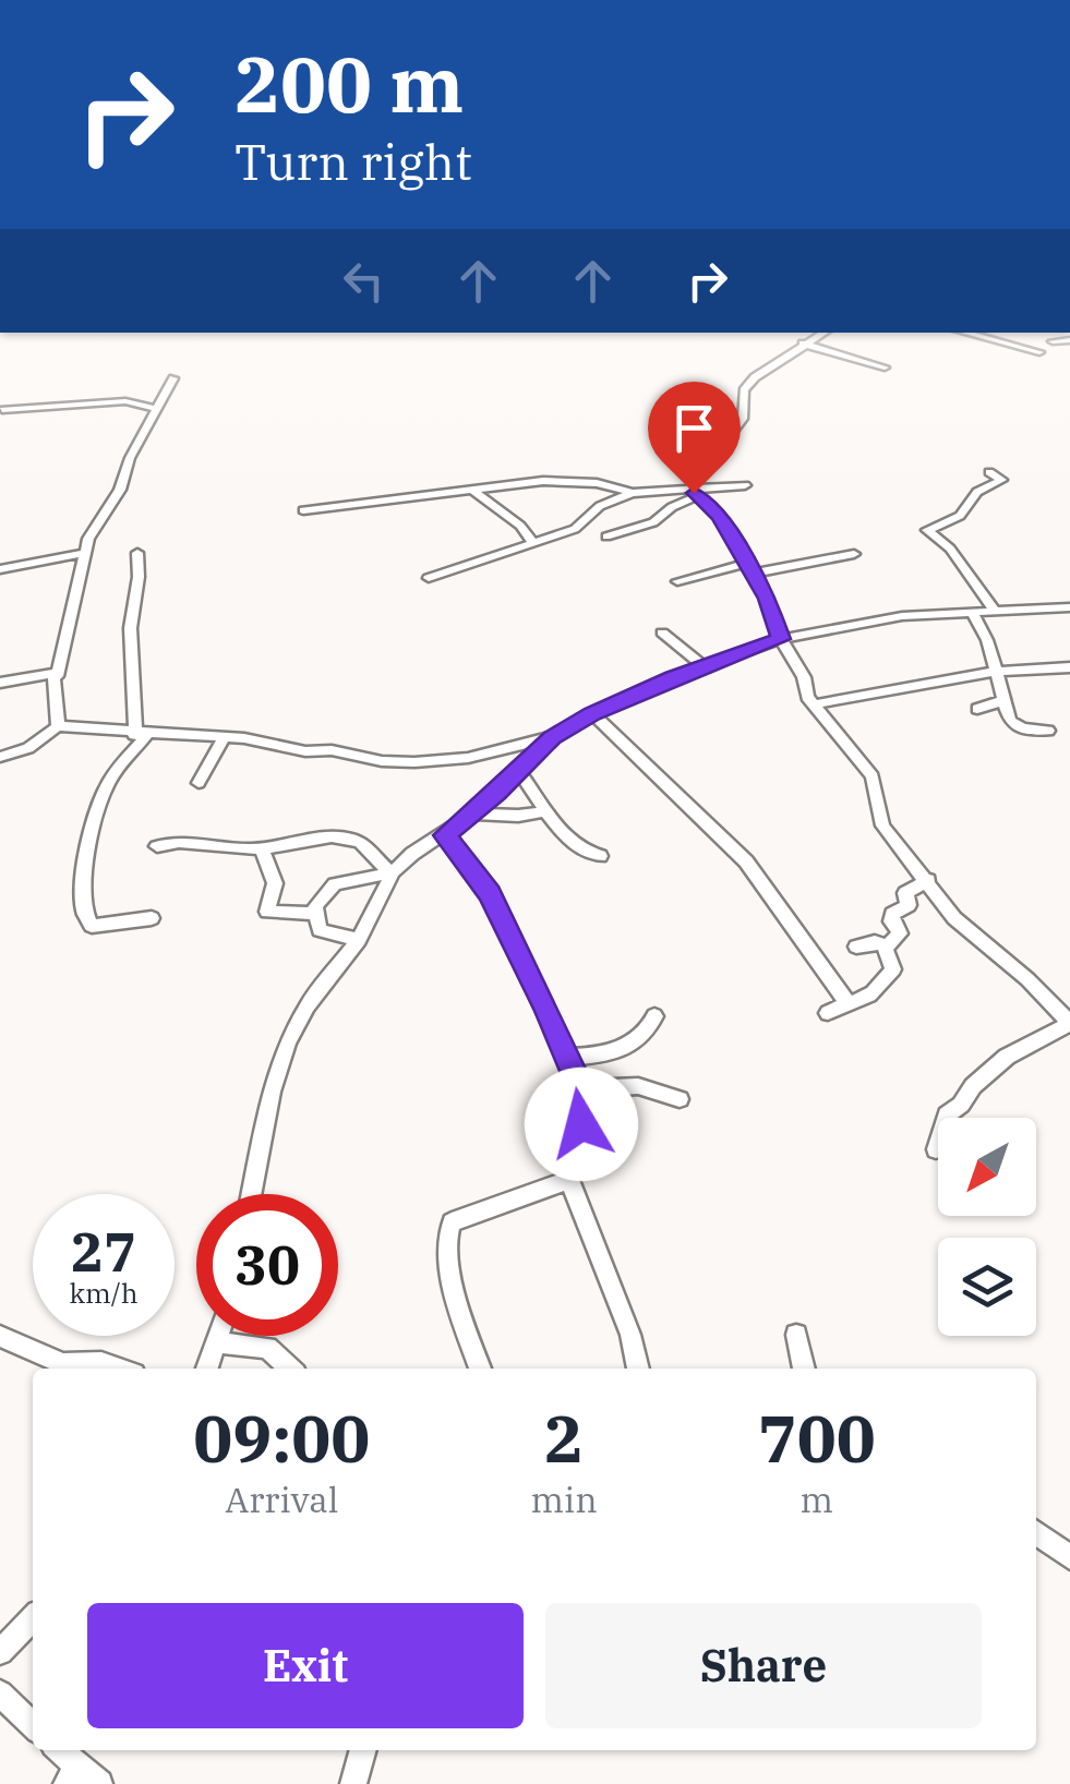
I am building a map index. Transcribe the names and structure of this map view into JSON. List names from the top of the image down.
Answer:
{
  "north": "bottom left",
  "page": {
    "turn": ["200 m", "Turn right"],
    "speed": "27 km/h",
    "limit": "30",
    "eta": [
      "09:00",
      "Arrival",
      "2",
      "min",
      "700",
      "m"
    ],
    "buttons": ["Exit", "Share"]
  }
}
